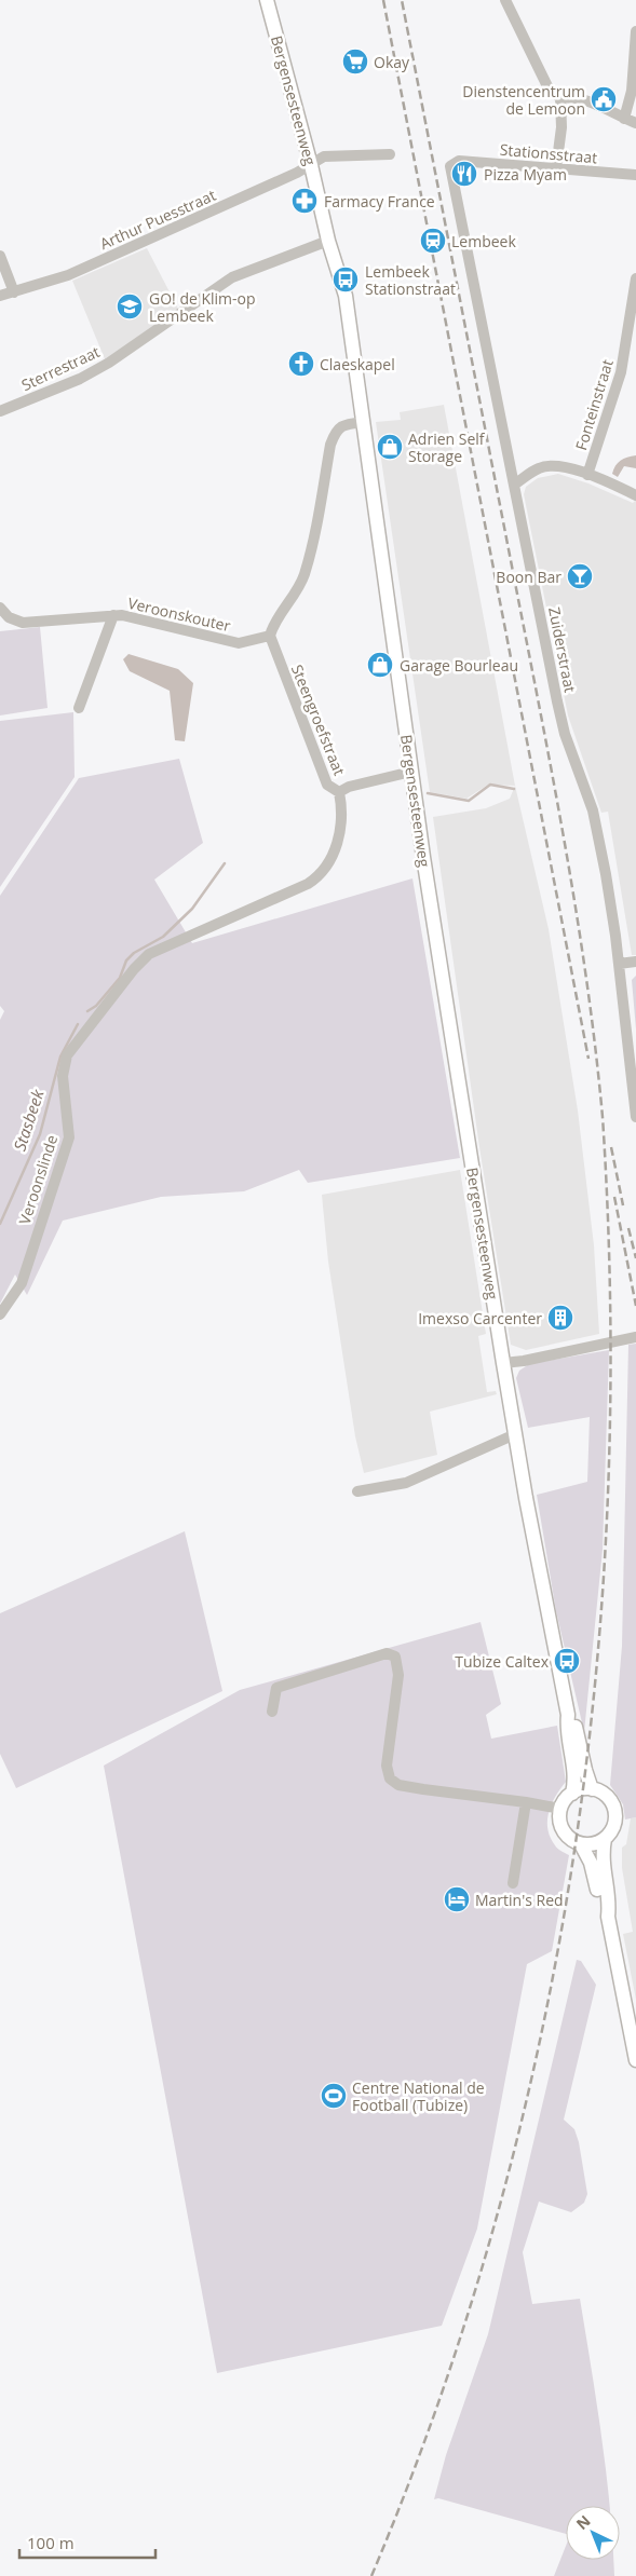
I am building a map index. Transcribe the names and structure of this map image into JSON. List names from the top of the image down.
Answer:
{
  "streets": {
    "main road": ["Bergensesteenweg"],
    "street": [
      "Stationsstraat",
      "Arthur Puesstraat",
      "Sterrestraat",
      "Fonteinstraat",
      "Veroonskouter",
      "Zuiderstraat",
      "Steengroefstraat",
      "Veroonslinde"
    ]
  },
  "crossings": [
    ["Bergensesteenweg", "Arthur Puesstraat"],
    ["Bergensesteenweg", "Sterrestraat"],
    ["Stationsstraat", "Zuiderstraat"],
    ["Fonteinstraat", "Zuiderstraat"],
    ["Veroonskouter", "Steengroefstraat"],
    ["Steengroefstraat", "Veroonslinde"]
  ],
  "water": ["Stasbeek"],
  "places": {
    "supermarket": ["Okay"],
    "public building": ["Dienstencentrum de Lemoon"],
    "restaurant": ["Pizza Myam"],
    "pharmacy": ["Farmacy France"],
    "station": ["Lembeek"],
    "bus stop": ["Lembeek Stationstraat", "Tubize Caltex"],
    "school or university": ["GO! de Klim-op Lembeek"],
    "church": ["Claeskapel"],
    "shop": ["Adrien Self Storage", "Garage Bourleau"],
    "bar": ["Boon Bar"],
    "building": ["Imexso Carcenter"],
    "hotel": ["Martin's Red"],
    "sports": ["Centre National de Football (Tubize)"]
  },
  "scale_bar": "100 m",
  "north": "top left"
}
